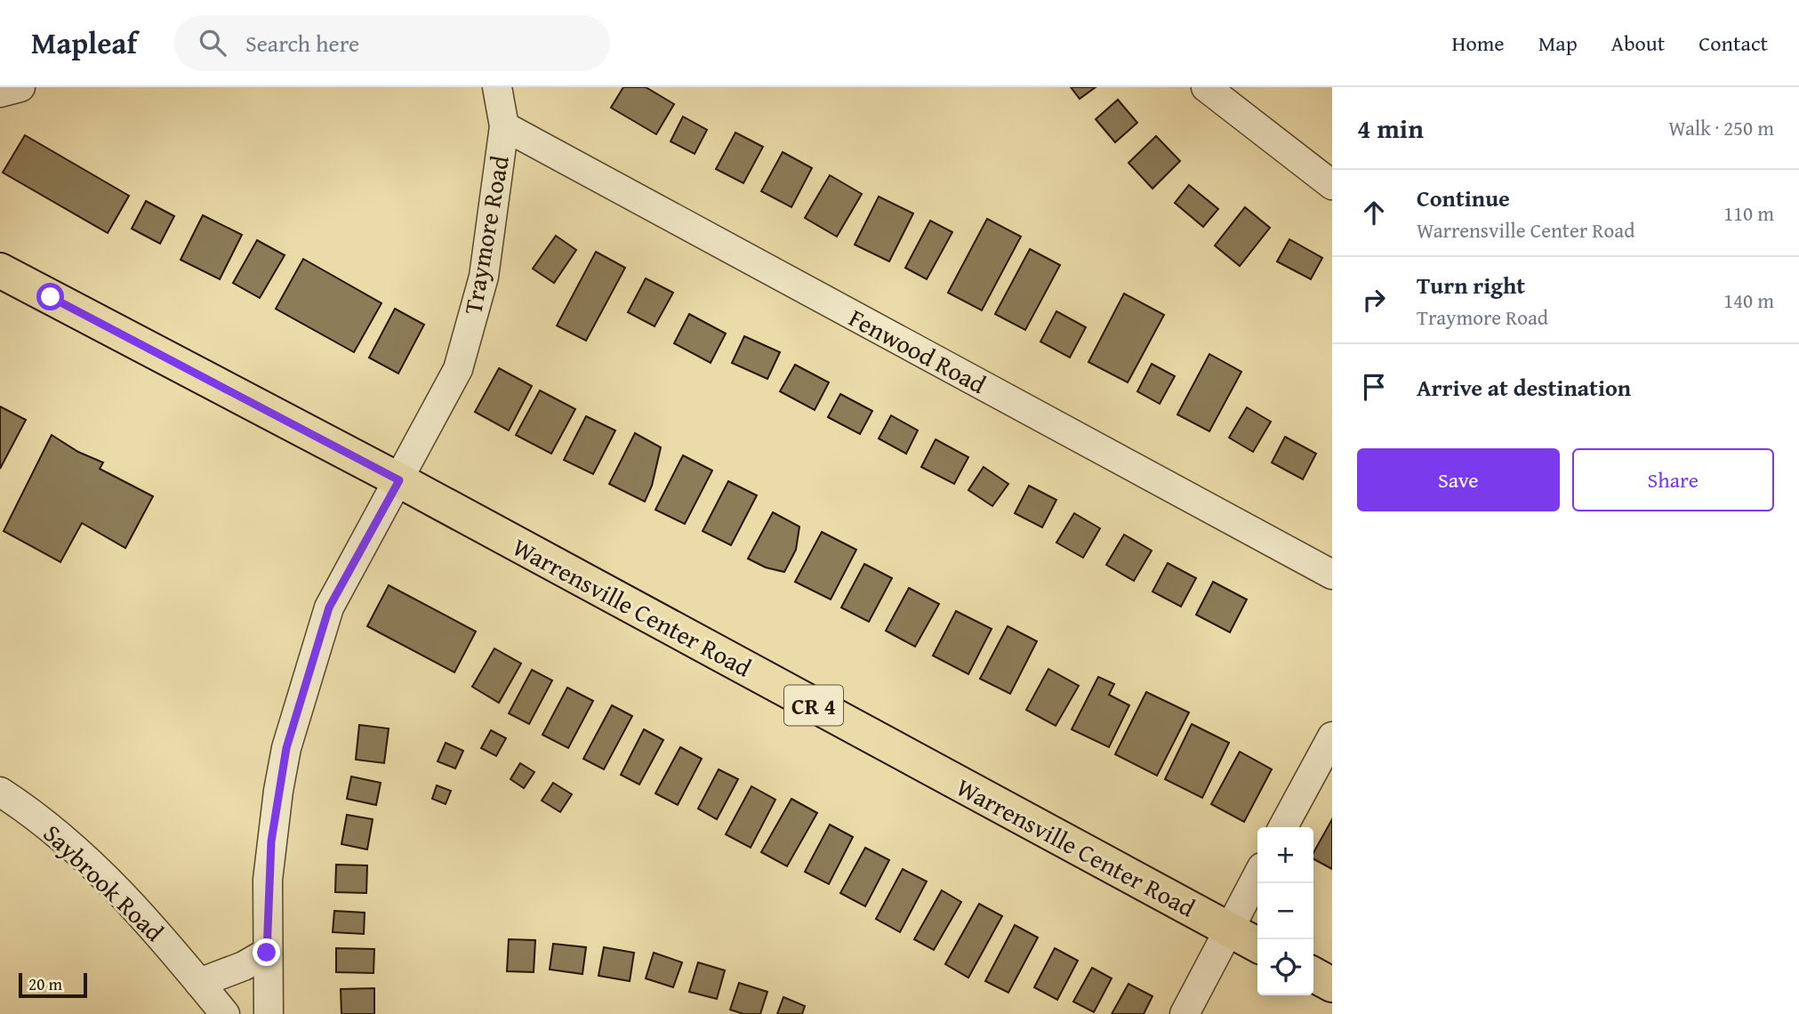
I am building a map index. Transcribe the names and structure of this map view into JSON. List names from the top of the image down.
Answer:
{
  "streets": {
    "main road": ["Warrensville Center Road", "CR 4"],
    "street": ["Traymore Road", "Fenwood Road", "Saybrook Road"]
  },
  "crossings": [
    ["Traymore Road", "Fenwood Road"],
    ["Traymore Road", "Warrensville Center Road"]
  ],
  "scale_bar": "20 m",
  "page": {
    "header": "Mapleaf",
    "search": "Search here",
    "nav": [
      "Home",
      "Map",
      "About",
      "Contact"
    ],
    "heading": ["4 min", "Walk · 250 m"],
    "list": [
      ["Continue", "Warrensville Center Road", "110 m"],
      ["Turn right", "Traymore Road", "140 m"],
      "Arrive at destination"
    ],
    "buttons": ["Save", "Share"],
    "map_buttons": ["+", "−"],
    "scale": "20 m"
  }
}
